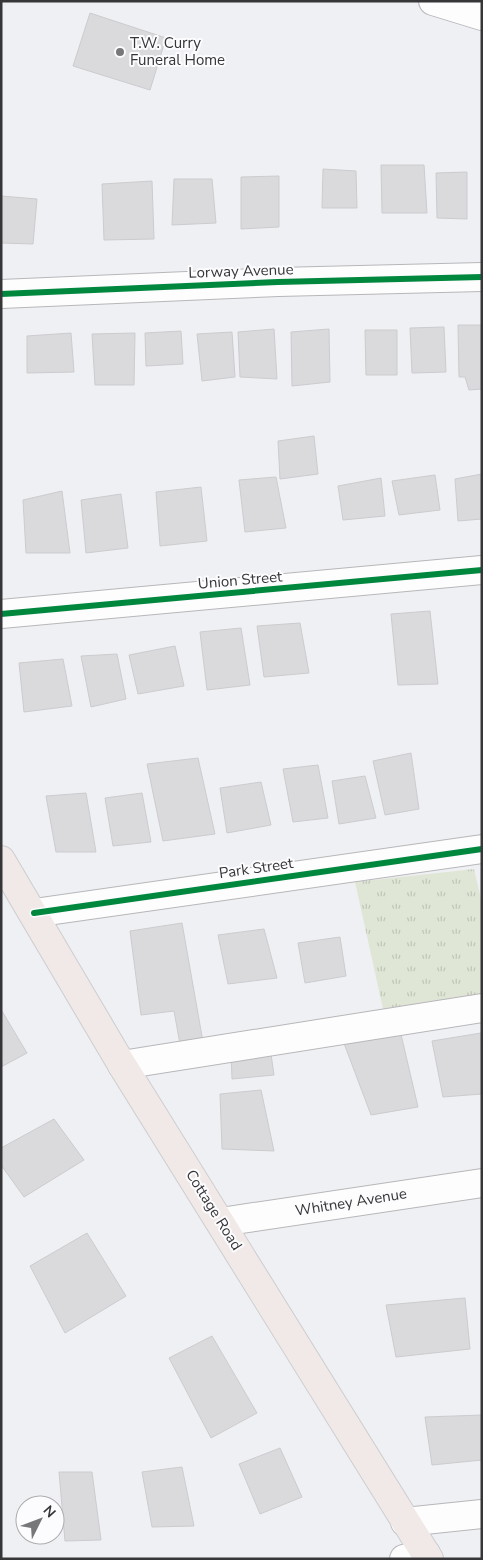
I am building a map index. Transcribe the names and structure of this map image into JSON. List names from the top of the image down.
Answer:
{
  "streets": {
    "main road": ["Cottage Road"],
    "street": [
      "Lorway Avenue",
      "Union Street",
      "Park Street",
      "Whitney Avenue"
    ]
  },
  "crossings": [
    ["Park Street", "Cottage Road"],
    ["Whitney Avenue", "Cottage Road"]
  ],
  "places": ["T.W. Curry Funeral Home"],
  "north": "top right"
}
